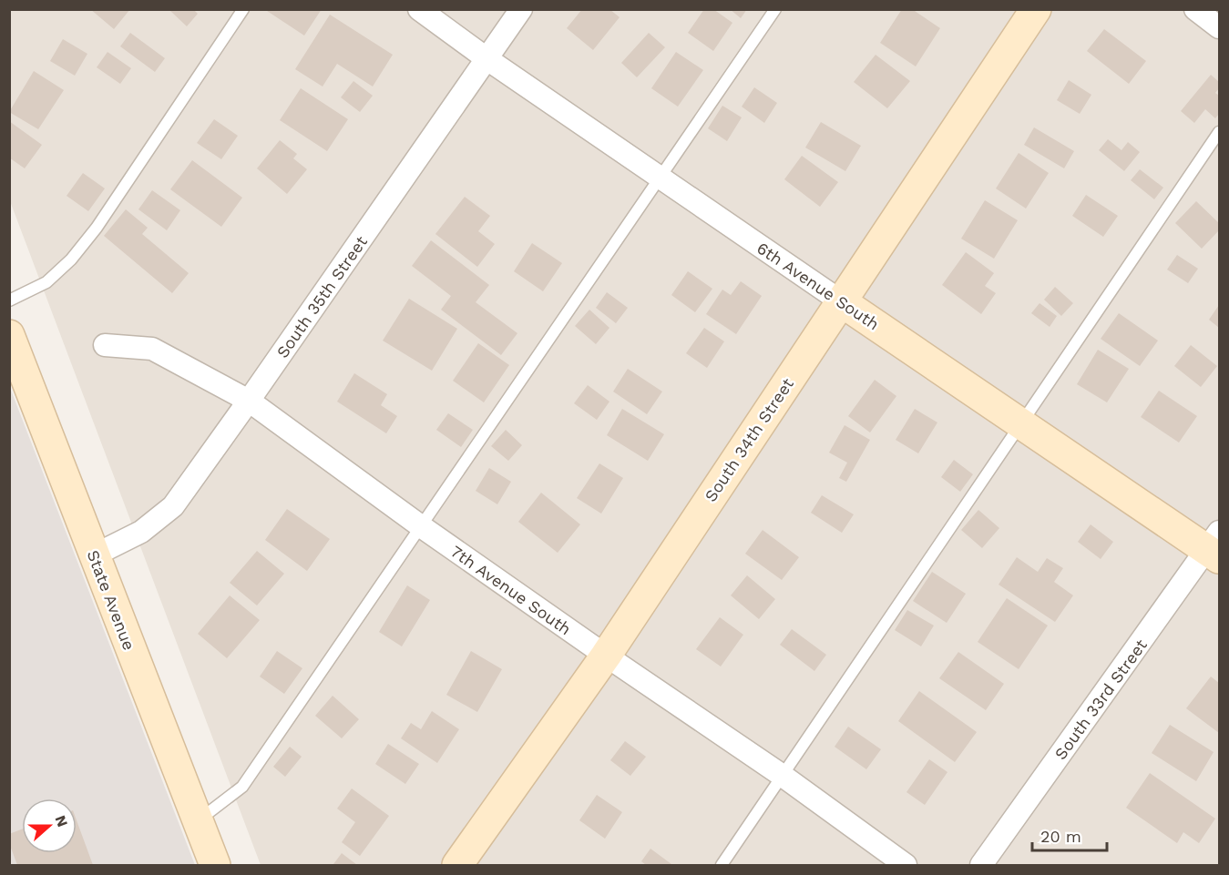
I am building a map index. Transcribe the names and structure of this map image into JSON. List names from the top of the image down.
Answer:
{
  "streets": {
    "street": [
      "6th Avenue South",
      "South 35th Street",
      "South 34th Street",
      "7th Avenue South",
      "State Avenue",
      "South 33rd Street"
    ]
  },
  "crossings": [
    ["6th Avenue South", "South 35th Street"],
    ["6th Avenue South", "South 34th Street"],
    ["6th Avenue South", "South 33rd Street"],
    ["South 35th Street", "7th Avenue South"],
    ["South 35th Street", "State Avenue"],
    ["South 34th Street", "7th Avenue South"]
  ],
  "scale_bar": "20 m",
  "north": "right"
}
